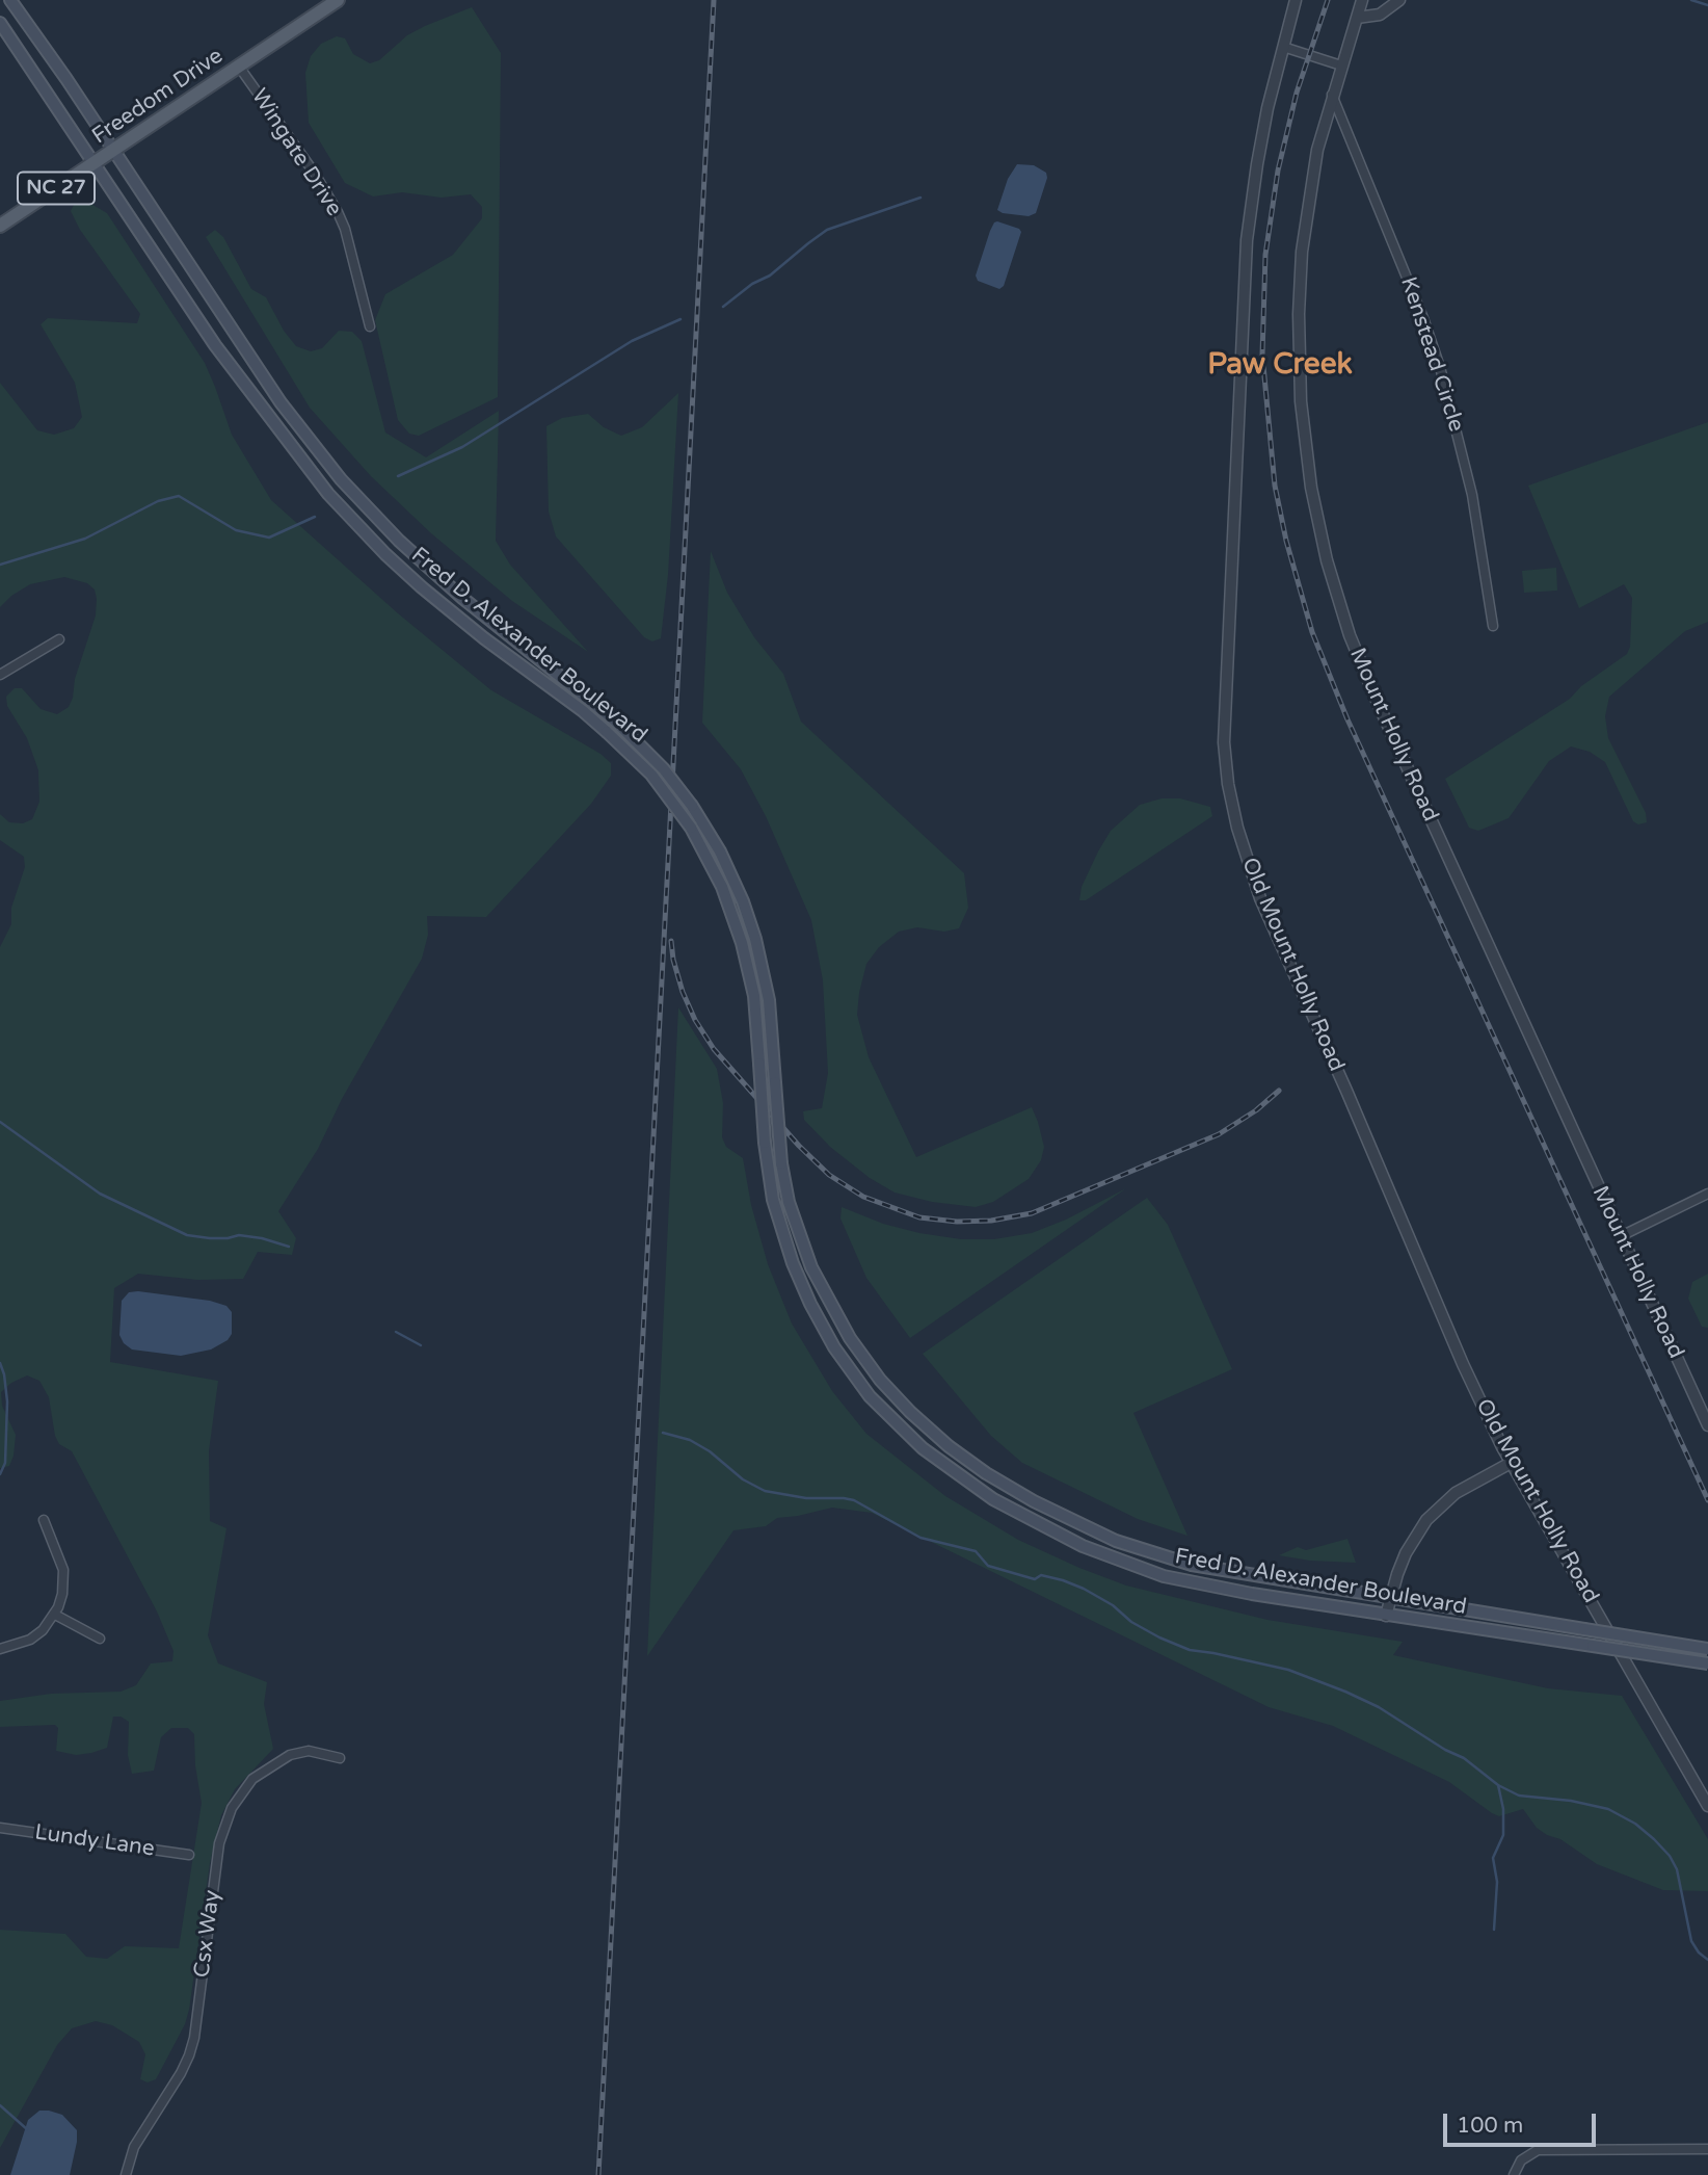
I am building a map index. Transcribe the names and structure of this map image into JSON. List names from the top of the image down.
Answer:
{
  "streets": {
    "main road": ["Freedom Drive", "NC 27", "Fred D. Alexander Boulevard"],
    "street": [
      "Wingate Drive",
      "Kenstead Circle",
      "Mount Holly Road",
      "Old Mount Holly Road",
      "Lundy Lane",
      "Csx Way"
    ]
  },
  "crossings": [
    ["Freedom Drive", "Wingate Drive"],
    ["Freedom Drive", "Fred D. Alexander Boulevard"],
    ["Kenstead Circle", "Mount Holly Road"]
  ],
  "districts": ["Paw Creek"],
  "scale_bar": "100 m"
}
